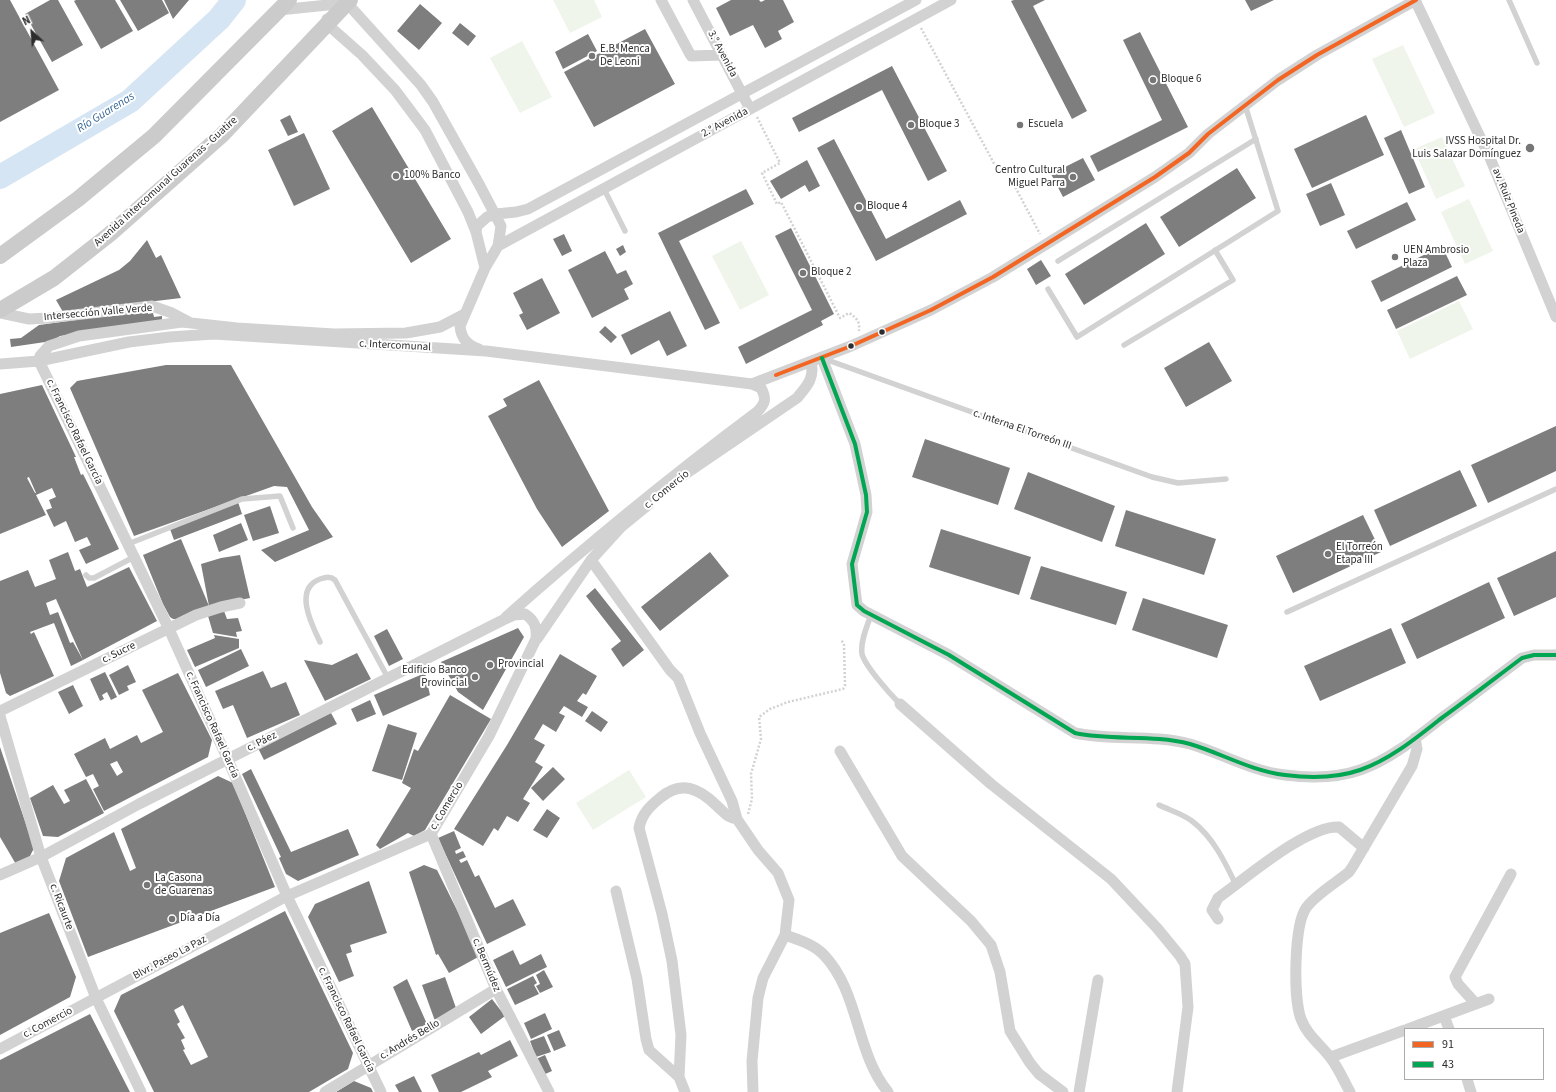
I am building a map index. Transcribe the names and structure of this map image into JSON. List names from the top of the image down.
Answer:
{
  "streets": {
    "main road": ["Avenida Intercomunal Guarenas - Guatire"],
    "street": [
      "3.° Avenida",
      "2.° Avenida",
      "av. Ruiz Pineda",
      "Intersección Valle Verde",
      "c. Intercomunal",
      "c. Francisco Rafael García",
      "c. Comercio",
      "c. Sucre",
      "c. Páez",
      "c. Ricaurte",
      "Blvr. Paseo La Paz",
      "c. Bermúdez",
      "c. Andrés Bello"
    ],
    "lane": ["c. Interna El Torreón III"]
  },
  "crossings": [
    ["3.° Avenida", "2.° Avenida"],
    ["Avenida Intercomunal Guarenas - Guatire", "Intersección Valle Verde"],
    ["Intersección Valle Verde", "c. Intercomunal"],
    ["c. Intercomunal", "c. Francisco Rafael García"],
    ["c. Francisco Rafael García", "c. Comercio"],
    ["c. Francisco Rafael García", "c. Sucre"],
    ["c. Francisco Rafael García", "c. Páez"],
    ["c. Francisco Rafael García", "Blvr. Paseo La Paz"],
    ["c. Francisco Rafael García", "c. Andrés Bello"],
    ["c. Comercio", "c. Ricaurte"],
    ["c. Comercio", "Blvr. Paseo La Paz"],
    ["c. Comercio", "c. Bermúdez"],
    ["c. Páez", "c. Ricaurte"],
    ["c. Ricaurte", "Blvr. Paseo La Paz"],
    ["c. Bermúdez", "c. Andrés Bello"]
  ],
  "water": ["Río Guarenas"],
  "places": [
    "E.B. Menca De Leoni",
    "Bloque 6",
    "Bloque 3",
    "Escuela",
    "IVSS Hospital Dr. Luis Salazar Domínguez",
    "100% Banco",
    "Centro Cultural Miguel Parra",
    "Bloque 4",
    "UEN Ambrosio Plaza",
    "Bloque 2",
    "El Torreón Etapa III",
    "Provincial",
    "Edificio Banco Provincial",
    "La Casona de Guarenas",
    "Día a Día"
  ],
  "lines": ["transit line 91", "transit line 43"],
  "legend": ["91", "43"],
  "north": "top left"
}
